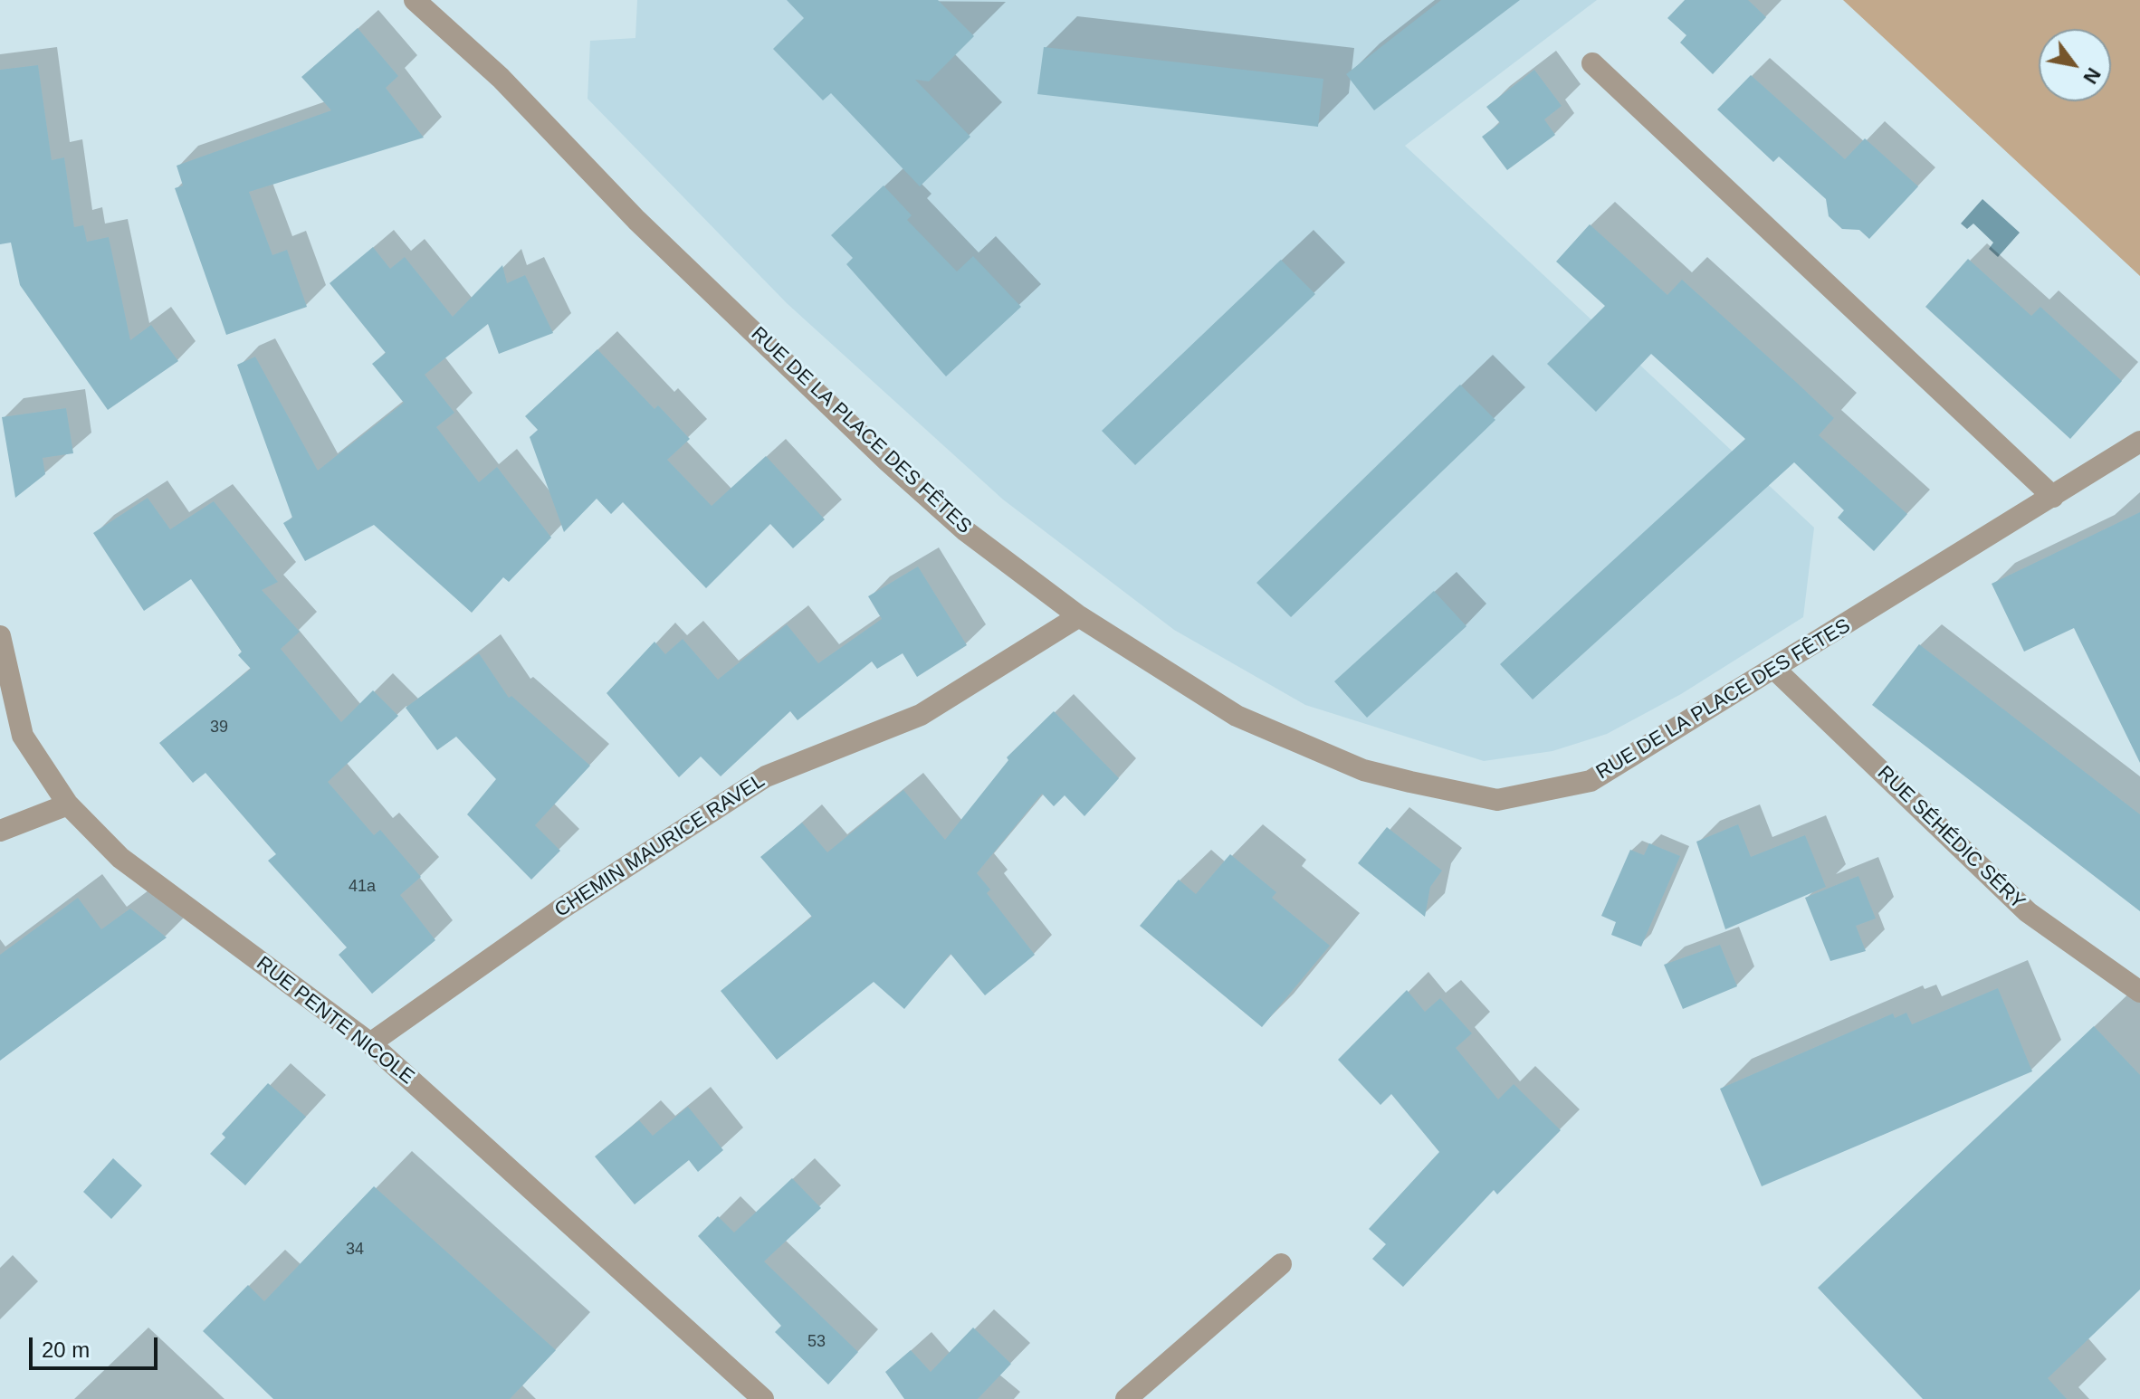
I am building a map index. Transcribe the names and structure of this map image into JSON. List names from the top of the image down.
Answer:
{
  "streets": {
    "street": [
      "RUE DE LA PLACE DES FÊTES",
      "RUE SÉHÉDIC SÉRY",
      "CHEMIN MAURICE RAVEL",
      "RUE PENTE NICOLE"
    ]
  },
  "crossings": [
    ["RUE DE LA PLACE DES FÊTES", "RUE SÉHÉDIC SÉRY"],
    ["RUE DE LA PLACE DES FÊTES", "CHEMIN MAURICE RAVEL"],
    ["CHEMIN MAURICE RAVEL", "RUE PENTE NICOLE"]
  ],
  "house_numbers": [
    "39",
    "41a",
    "34",
    "53"
  ],
  "scale_bar": "20 m",
  "north": "bottom right"
}
